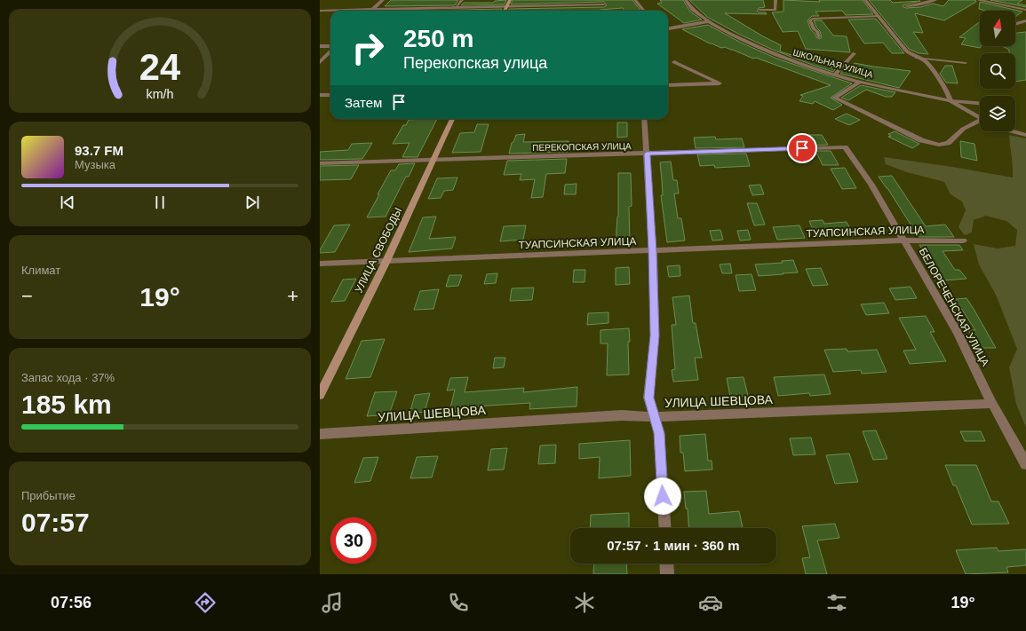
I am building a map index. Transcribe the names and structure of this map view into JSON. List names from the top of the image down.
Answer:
{
  "streets": {
    "street": [
      "ШКОЛЬНАЯ УЛИЦА",
      "ПЕРЕКОПСКАЯ УЛИЦА",
      "ТУАПСИНСКАЯ УЛИЦА",
      "УЛИЦА СВОБОДЫ",
      "БЕЛОРЕЧЕНСКАЯ УЛИЦА",
      "УЛИЦА ШЕВЦОВА"
    ]
  },
  "crossings": [
    ["ПЕРЕКОПСКАЯ УЛИЦА", "УЛИЦА СВОБОДЫ"],
    ["ПЕРЕКОПСКАЯ УЛИЦА", "БЕЛОРЕЧЕНСКАЯ УЛИЦА"],
    ["ТУАПСИНСКАЯ УЛИЦА", "УЛИЦА СВОБОДЫ"],
    ["ТУАПСИНСКАЯ УЛИЦА", "БЕЛОРЕЧЕНСКАЯ УЛИЦА"],
    ["БЕЛОРЕЧЕНСКАЯ УЛИЦА", "УЛИЦА ШЕВЦОВА"]
  ],
  "north": "top",
  "page": {
    "turn": ["250 m", "Перекопская улица"],
    "then": "Затем",
    "song": ["93.7 FM", "Музыка"],
    "tile": [
      "Климат",
      ["Запас хода · 37%", "185 km"],
      ["Прибытие", "07:57"]
    ],
    "heat": ["−", "19°", "+"],
    "limit": "30",
    "trip": "07:57 · 1 мин · 360 m",
    "tabs": ["07:56", "19°"],
    "gauge": ["24", "km/h"]
  }
}
